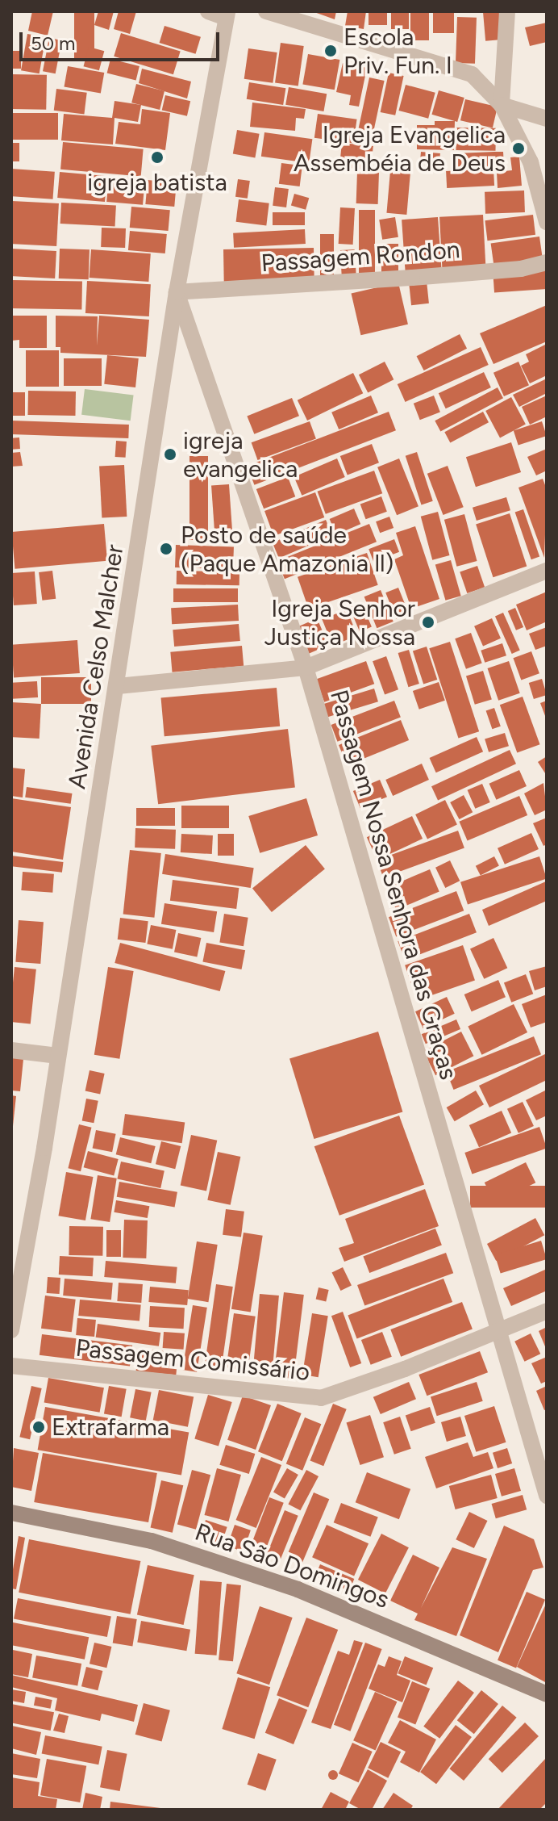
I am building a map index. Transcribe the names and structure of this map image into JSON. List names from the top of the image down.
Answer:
{
  "streets": {
    "street": [
      "Passagem Rondon",
      "Avenida Celso Malcher",
      "Passagem Nossa Senhora das Graças",
      "Passagem Comissário",
      "Rua São Domingos"
    ]
  },
  "crossings": [
    ["Passagem Rondon", "Avenida Celso Malcher"],
    ["Passagem Rondon", "Passagem Nossa Senhora das Graças"],
    ["Avenida Celso Malcher", "Passagem Nossa Senhora das Graças"],
    ["Passagem Nossa Senhora das Graças", "Passagem Comissário"]
  ],
  "places": [
    "Escola Priv. Fun. I",
    "Igreja Evangelica Assembéia de Deus",
    "igreja batista",
    "igreja evangelica",
    "Posto de saúde (Paque Amazonia ll)",
    "Igreja Senhor Justiça Nossa",
    "Extrafarma"
  ],
  "scale_bar": "50 m"
}
